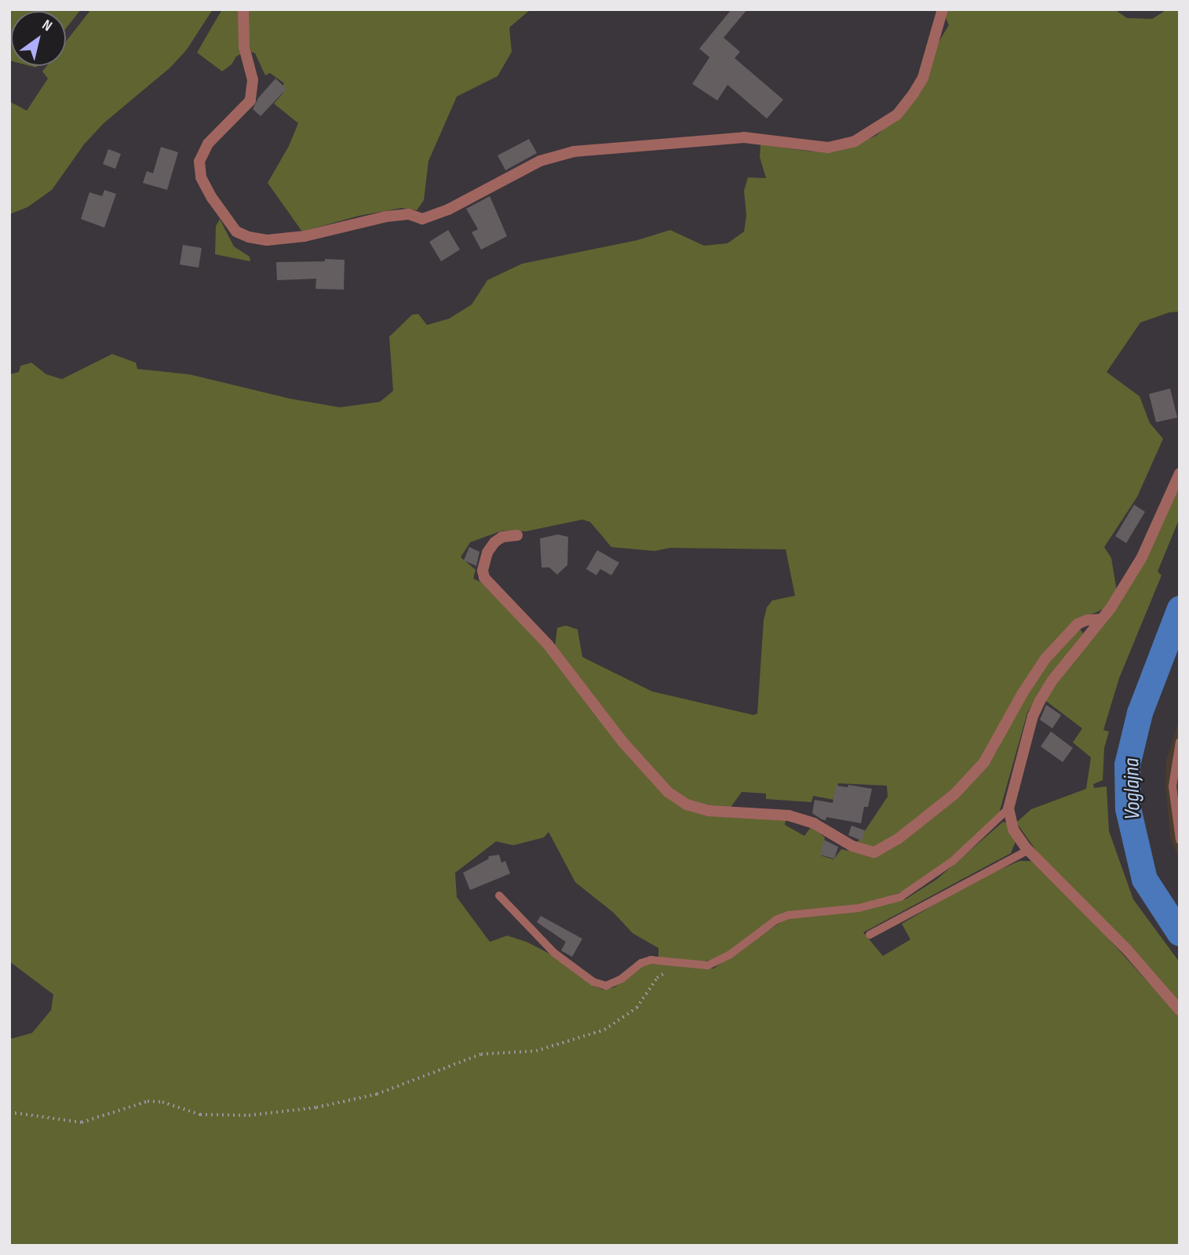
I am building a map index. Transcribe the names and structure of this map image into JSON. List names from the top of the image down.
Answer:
{
  "water": ["Voglajna"],
  "north": "top right"
}
